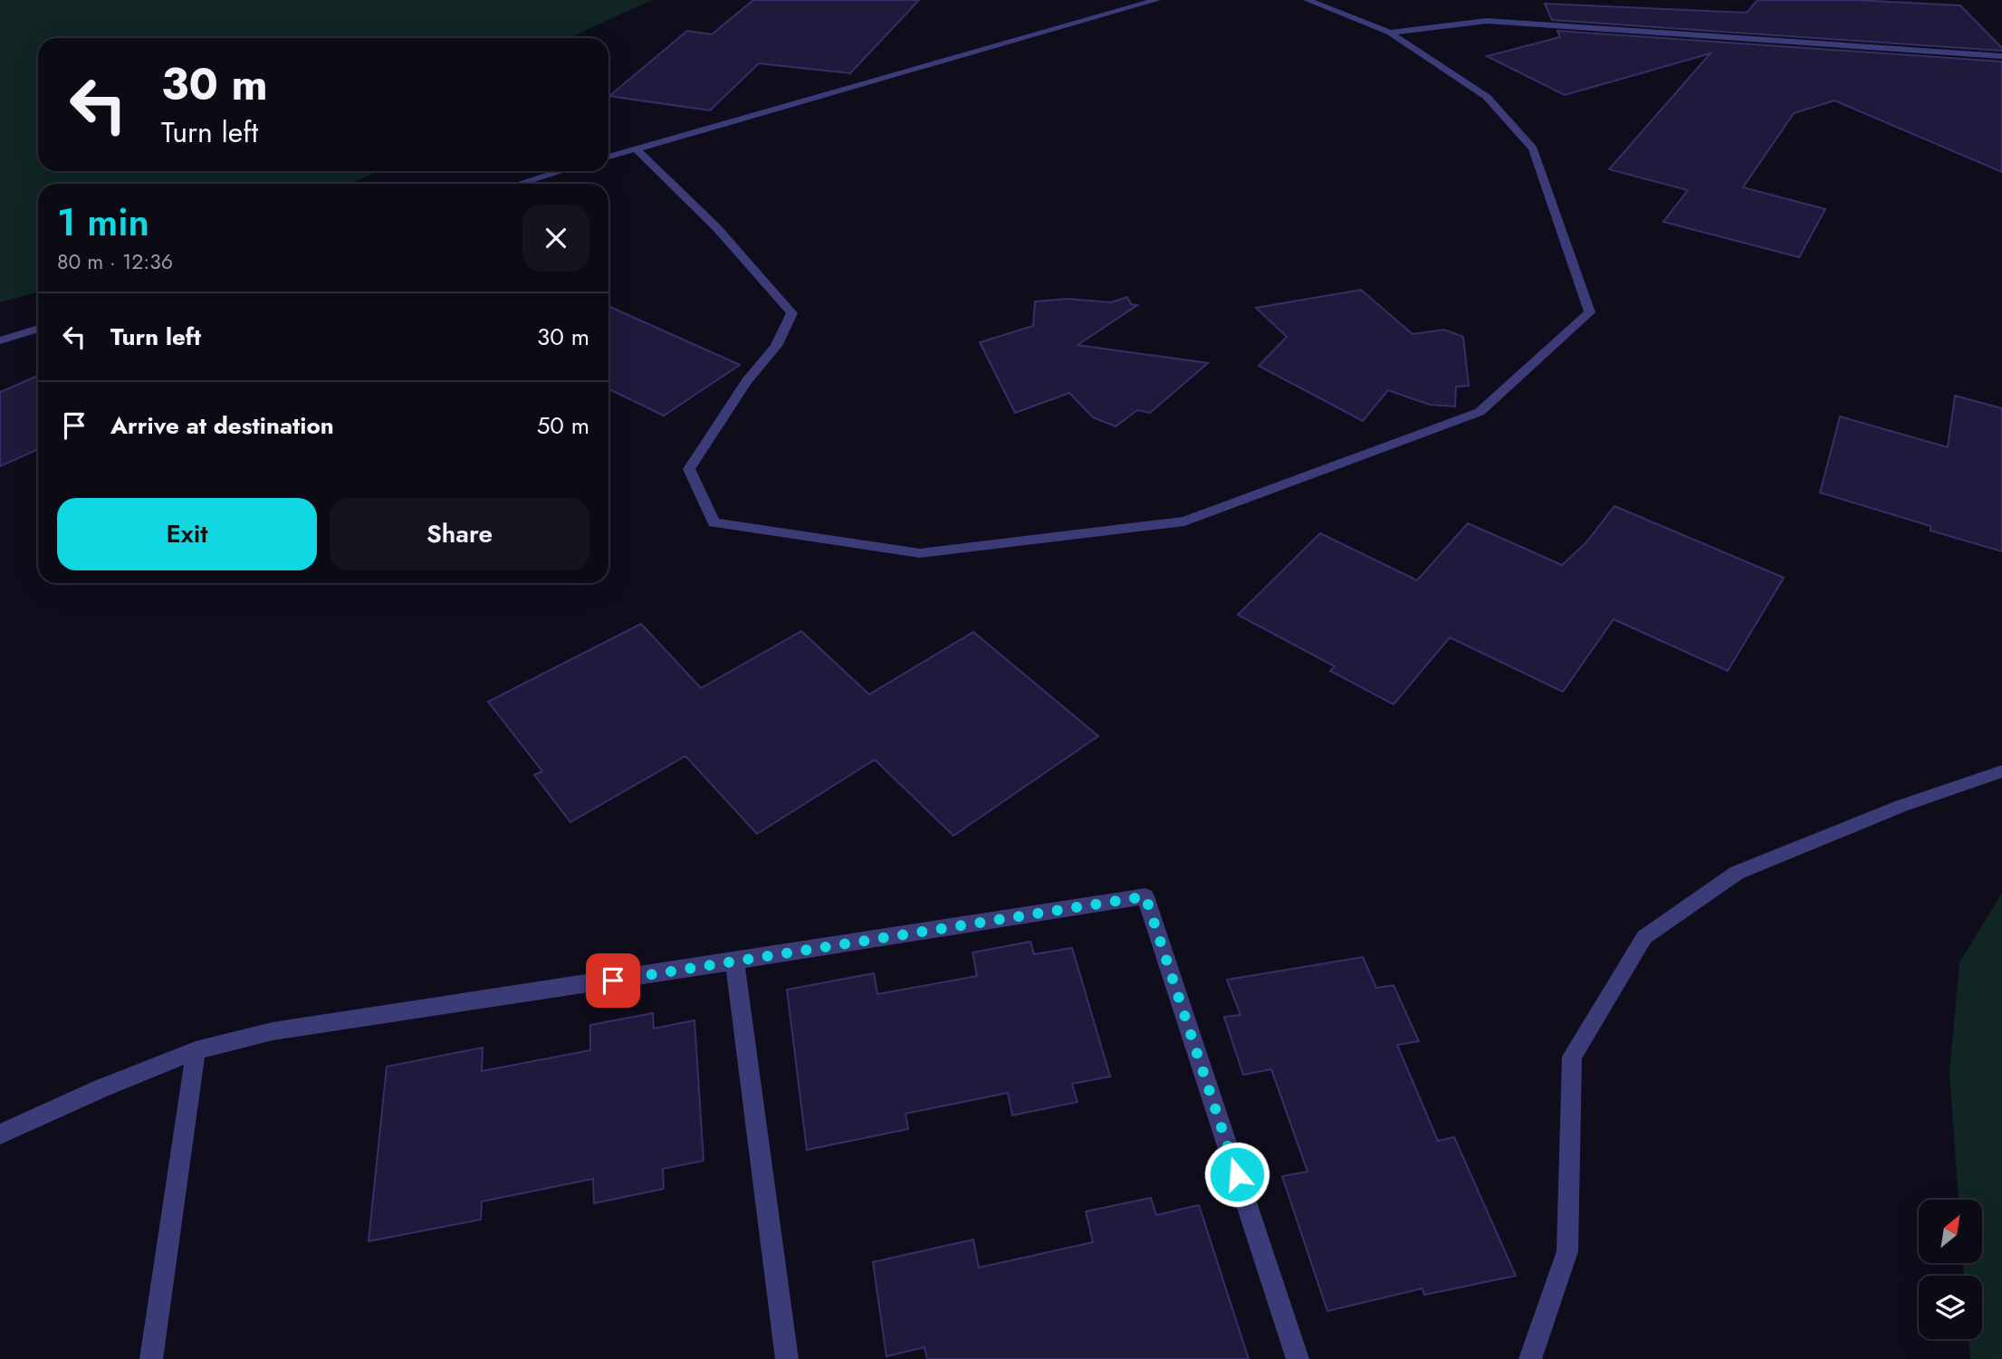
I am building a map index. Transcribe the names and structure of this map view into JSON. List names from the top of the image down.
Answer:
{
  "north": "top right",
  "page": {
    "turn": ["30 m", "Turn left"],
    "heading": ["1 min", "80 m · 12:36"],
    "list": [
      {
        "name": "Turn left",
        "value": "30 m"
      },
      {
        "name": "Arrive at destination",
        "value": "50 m"
      }
    ],
    "buttons": ["Exit", "Share"]
  }
}
